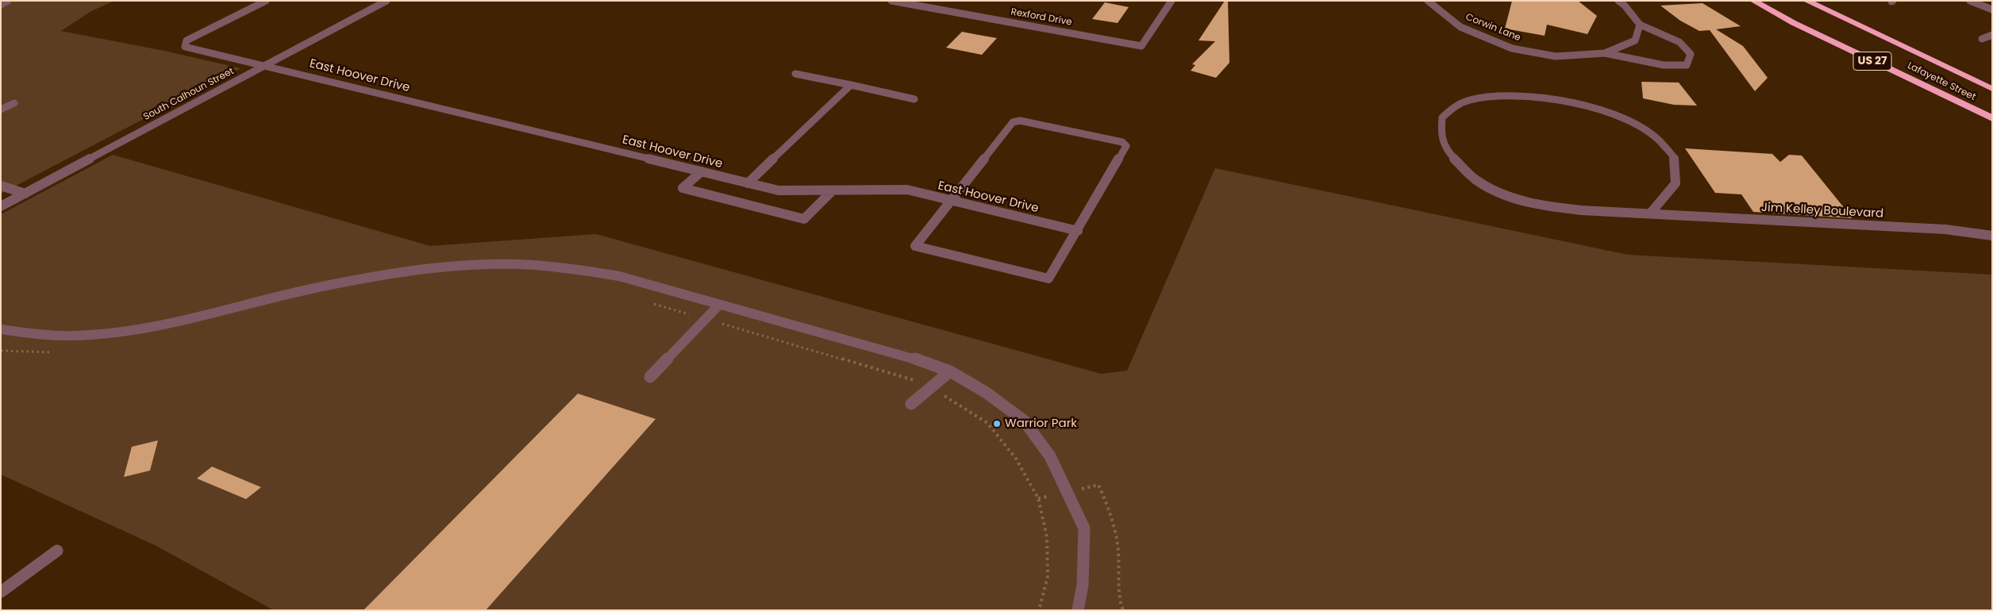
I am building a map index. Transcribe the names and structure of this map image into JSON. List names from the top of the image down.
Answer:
{
  "streets": {
    "highway": ["US 27", "Lafayette Street"],
    "street": [
      "Rexford Drive",
      "Corwin Lane",
      "East Hoover Drive",
      "South Calhoun Street",
      "Jim Kelley Boulevard"
    ]
  },
  "crossings": [
    ["East Hoover Drive", "South Calhoun Street"]
  ],
  "places": ["Warrior Park"]
}
